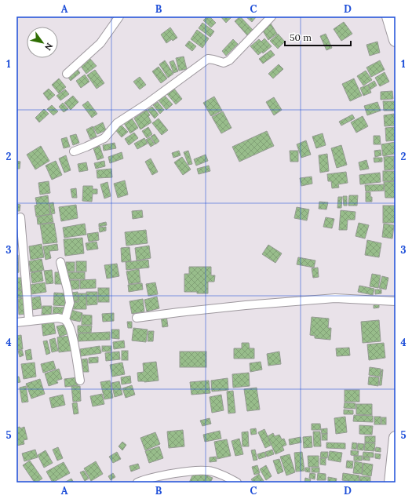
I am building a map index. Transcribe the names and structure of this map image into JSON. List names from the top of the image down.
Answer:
{
  "scale_bar": "50 m",
  "north": "bottom right",
  "grid": {
    "columns": [
      "A",
      "B",
      "C",
      "D"
    ],
    "rows": [
      "1",
      "2",
      "3",
      "4",
      "5"
    ]
  }
}
